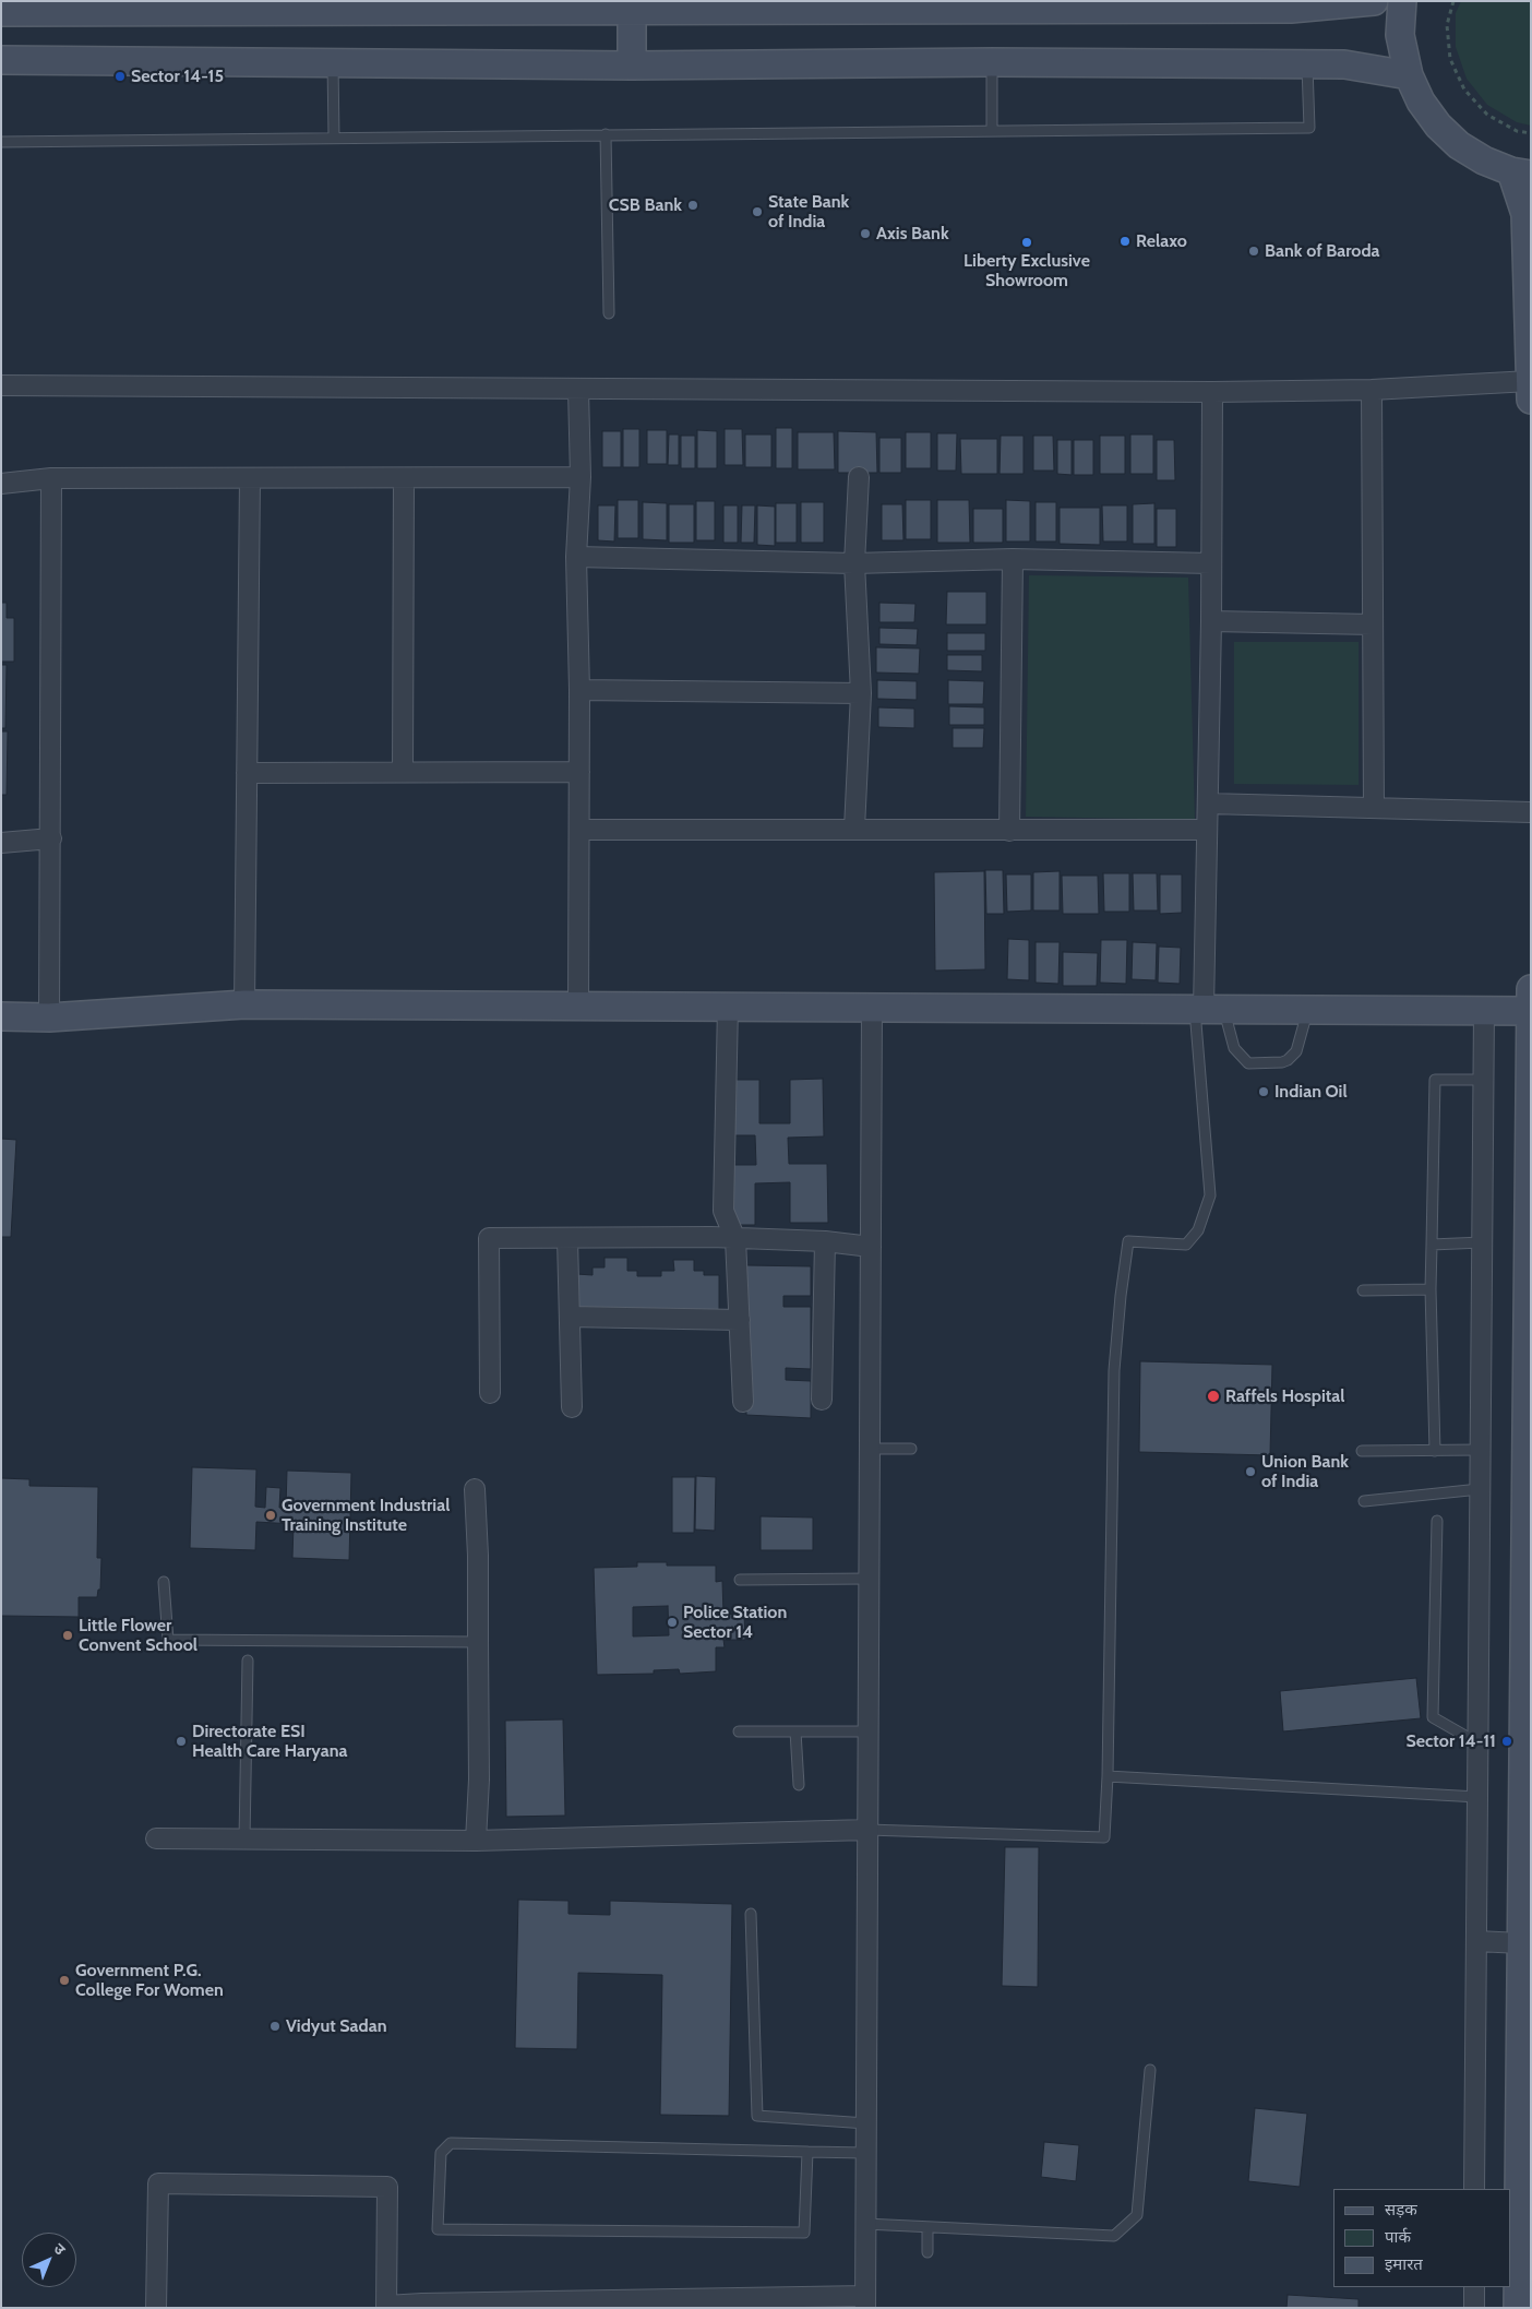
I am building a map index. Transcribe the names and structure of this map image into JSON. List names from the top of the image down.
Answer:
{
  "places": [
    "Sector 14-15",
    "CSB Bank",
    "State Bank of India",
    "Axis Bank",
    "Relaxo",
    "Liberty Exclusive Showroom",
    "Bank of Baroda",
    "Indian Oil",
    "Raffels Hospital",
    "Union Bank of India",
    "Government Industrial Training Institute",
    "Police Station Sector 14",
    "Little Flower Convent School",
    "Directorate ESI Health Care Haryana",
    "Sector 14-11",
    "Government P.G. College For Women",
    "Vidyut Sadan"
  ],
  "legend": ["सड़क", "पार्क", "इमारत"],
  "north": "top right"
}
